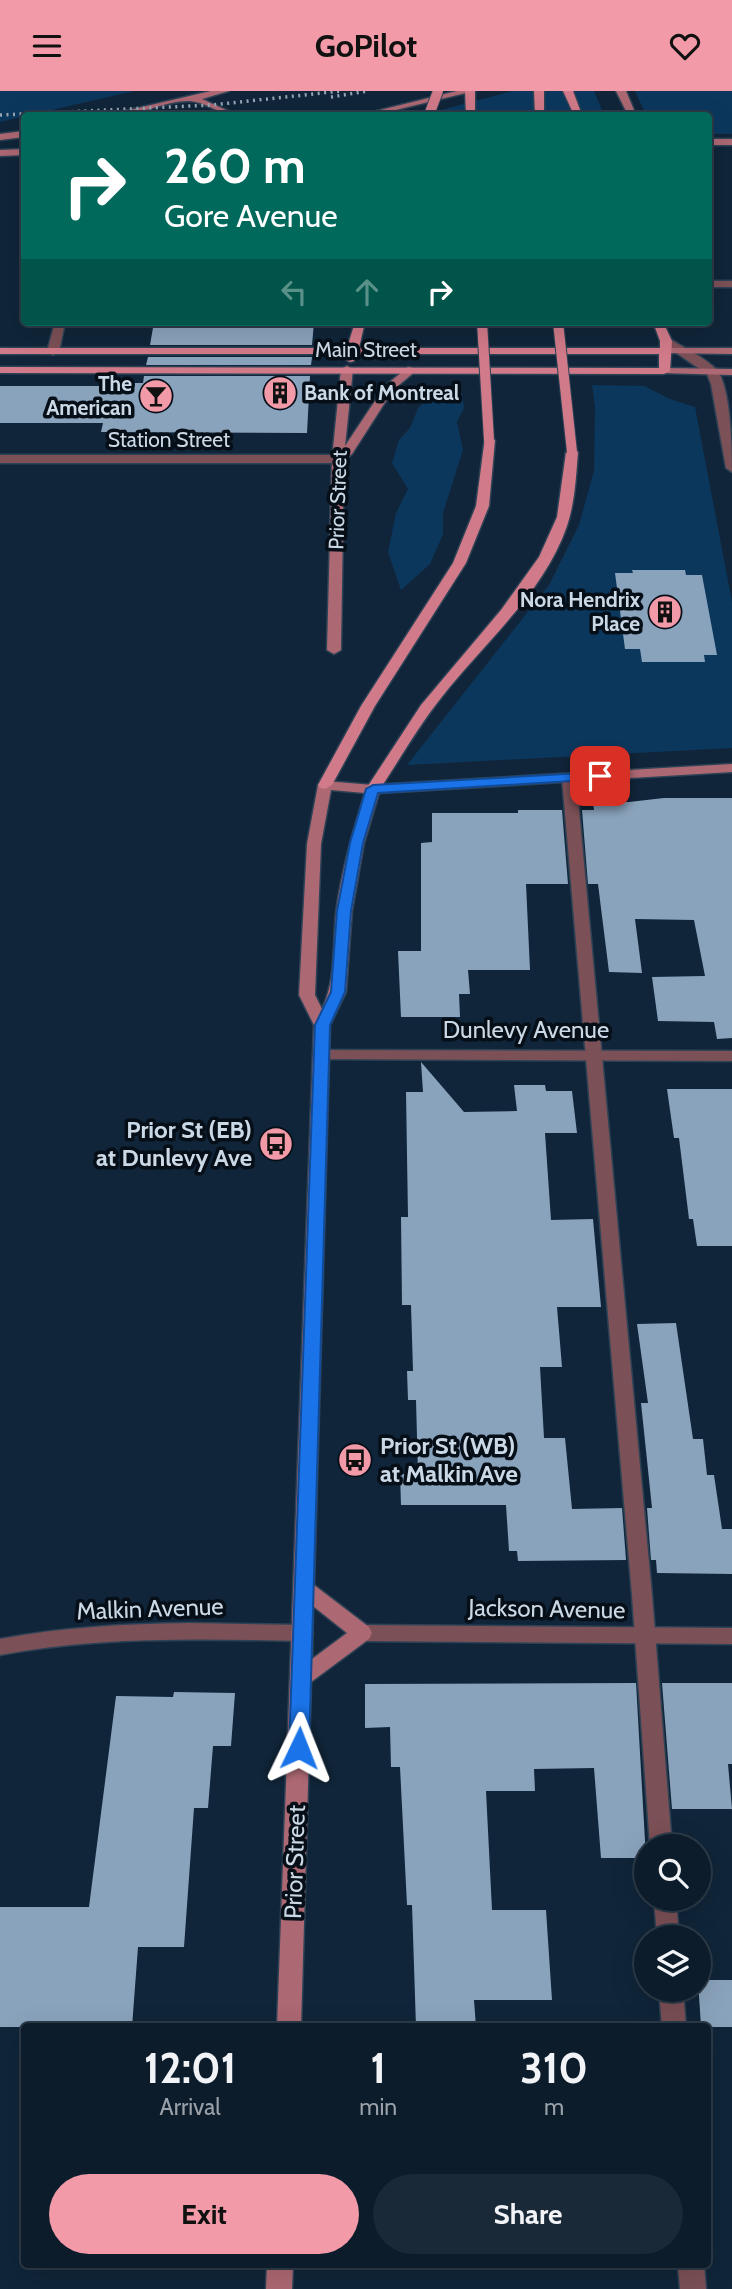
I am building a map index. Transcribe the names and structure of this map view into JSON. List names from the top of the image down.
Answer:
{
  "streets": {
    "main road": ["Main Street", "Prior Street"],
    "street": [
      "Station Street",
      "Dunlevy Avenue",
      "Malkin Avenue",
      "Jackson Avenue"
    ]
  },
  "crossings": [
    ["Main Street", "Prior Street"],
    ["Station Street", "Prior Street"],
    ["Prior Street", "Dunlevy Avenue"],
    ["Prior Street", "Malkin Avenue"]
  ],
  "places": {
    "building": ["Bank of Montreal", "Nora Hendrix Place"],
    "bar": ["The American"],
    "bus stop": ["Prior St (EB) at Dunlevy Ave", "Prior St (WB) at Malkin Ave"]
  },
  "page": {
    "header": "GoPilot",
    "turn": ["260 m", "Gore Avenue"],
    "eta": [
      "12:01",
      "Arrival",
      "1",
      "min",
      "310",
      "m"
    ],
    "buttons": ["Exit", "Share"]
  }
}
